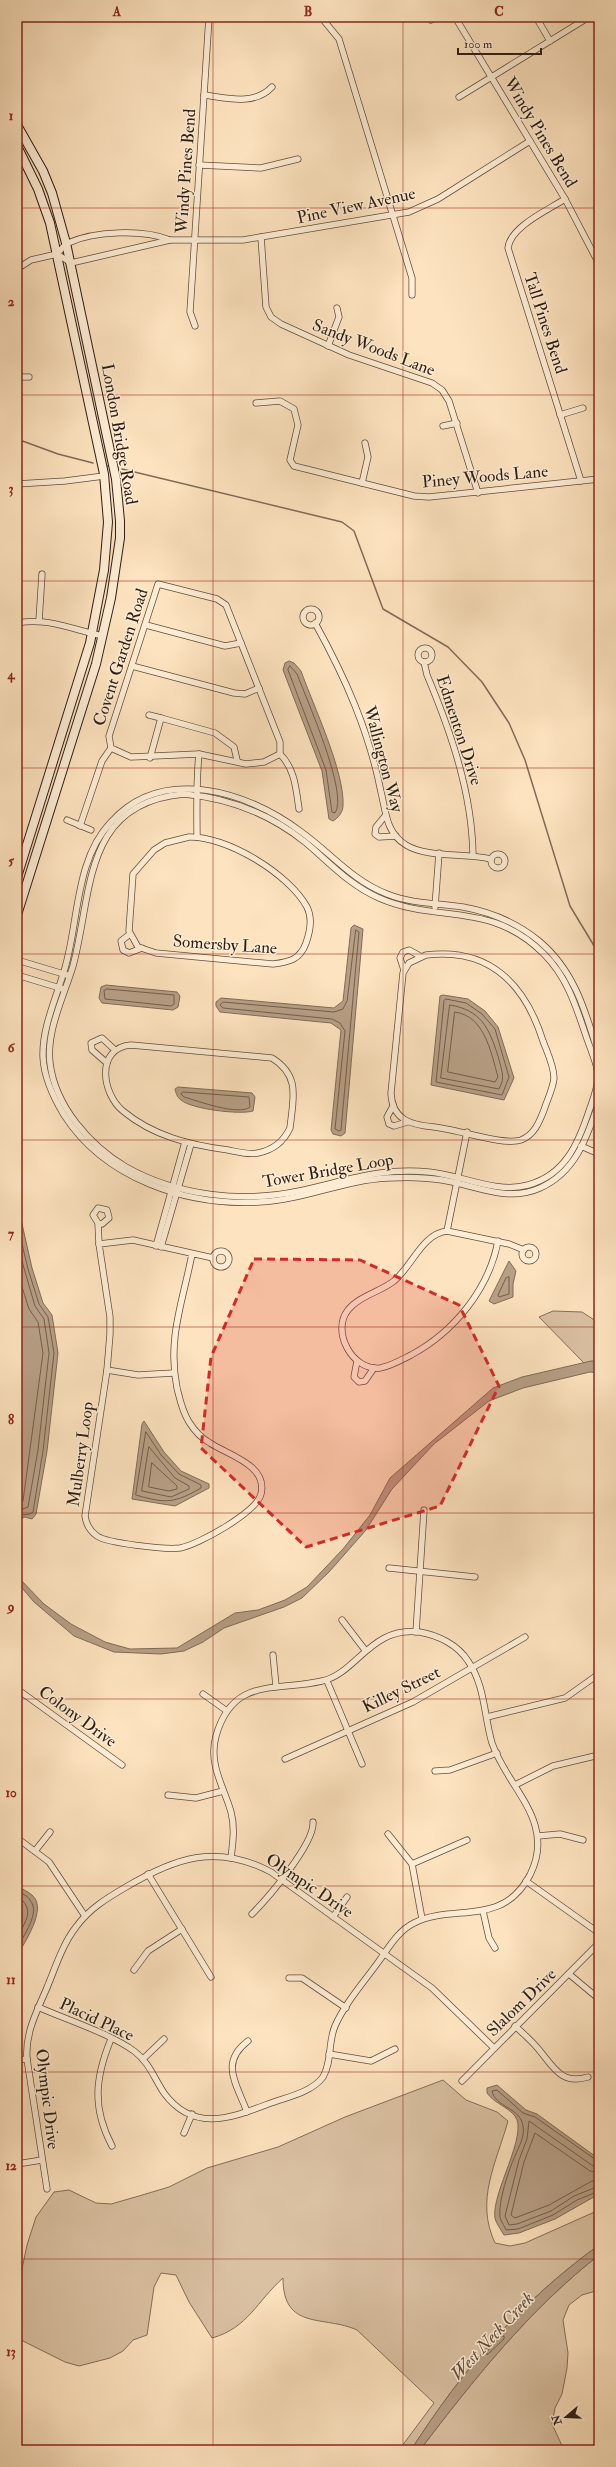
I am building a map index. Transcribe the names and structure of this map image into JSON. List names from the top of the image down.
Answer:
{
  "streets": {
    "main road": ["London Bridge Road"],
    "street": [
      "Windy Pines Bend",
      "Pine View Avenue",
      "Tall Pines Bend",
      "Sandy Woods Lane",
      "Piney Woods Lane",
      "Covent Garden Road",
      "Edmenton Drive",
      "Wallington Way",
      "Somersby Lane",
      "Tower Bridge Loop",
      "Mulberry Loop",
      "Killey Street",
      "Colony Drive",
      "Olympic Drive",
      "Slalom Drive",
      "Placid Place"
    ]
  },
  "crossings": [
    ["Windy Pines Bend", "Pine View Avenue"],
    ["Windy Pines Bend", "Tall Pines Bend"],
    ["Pine View Avenue", "Sandy Woods Lane"],
    ["Pine View Avenue", "London Bridge Road"],
    ["Tall Pines Bend", "Piney Woods Lane"],
    ["Sandy Woods Lane", "Piney Woods Lane"],
    ["Edmenton Drive", "Wallington Way"],
    ["Olympic Drive", "Slalom Drive"],
    ["Olympic Drive", "Placid Place"]
  ],
  "water": ["West Neck Creek"],
  "scale_bar": "100 m",
  "north": "left",
  "grid": {
    "columns": ["A", "B", "C"],
    "rows": [
      "1",
      "2",
      "3",
      "4",
      "5",
      "6",
      "7",
      "8",
      "9",
      "10",
      "11",
      "12",
      "13"
    ]
  }
}
